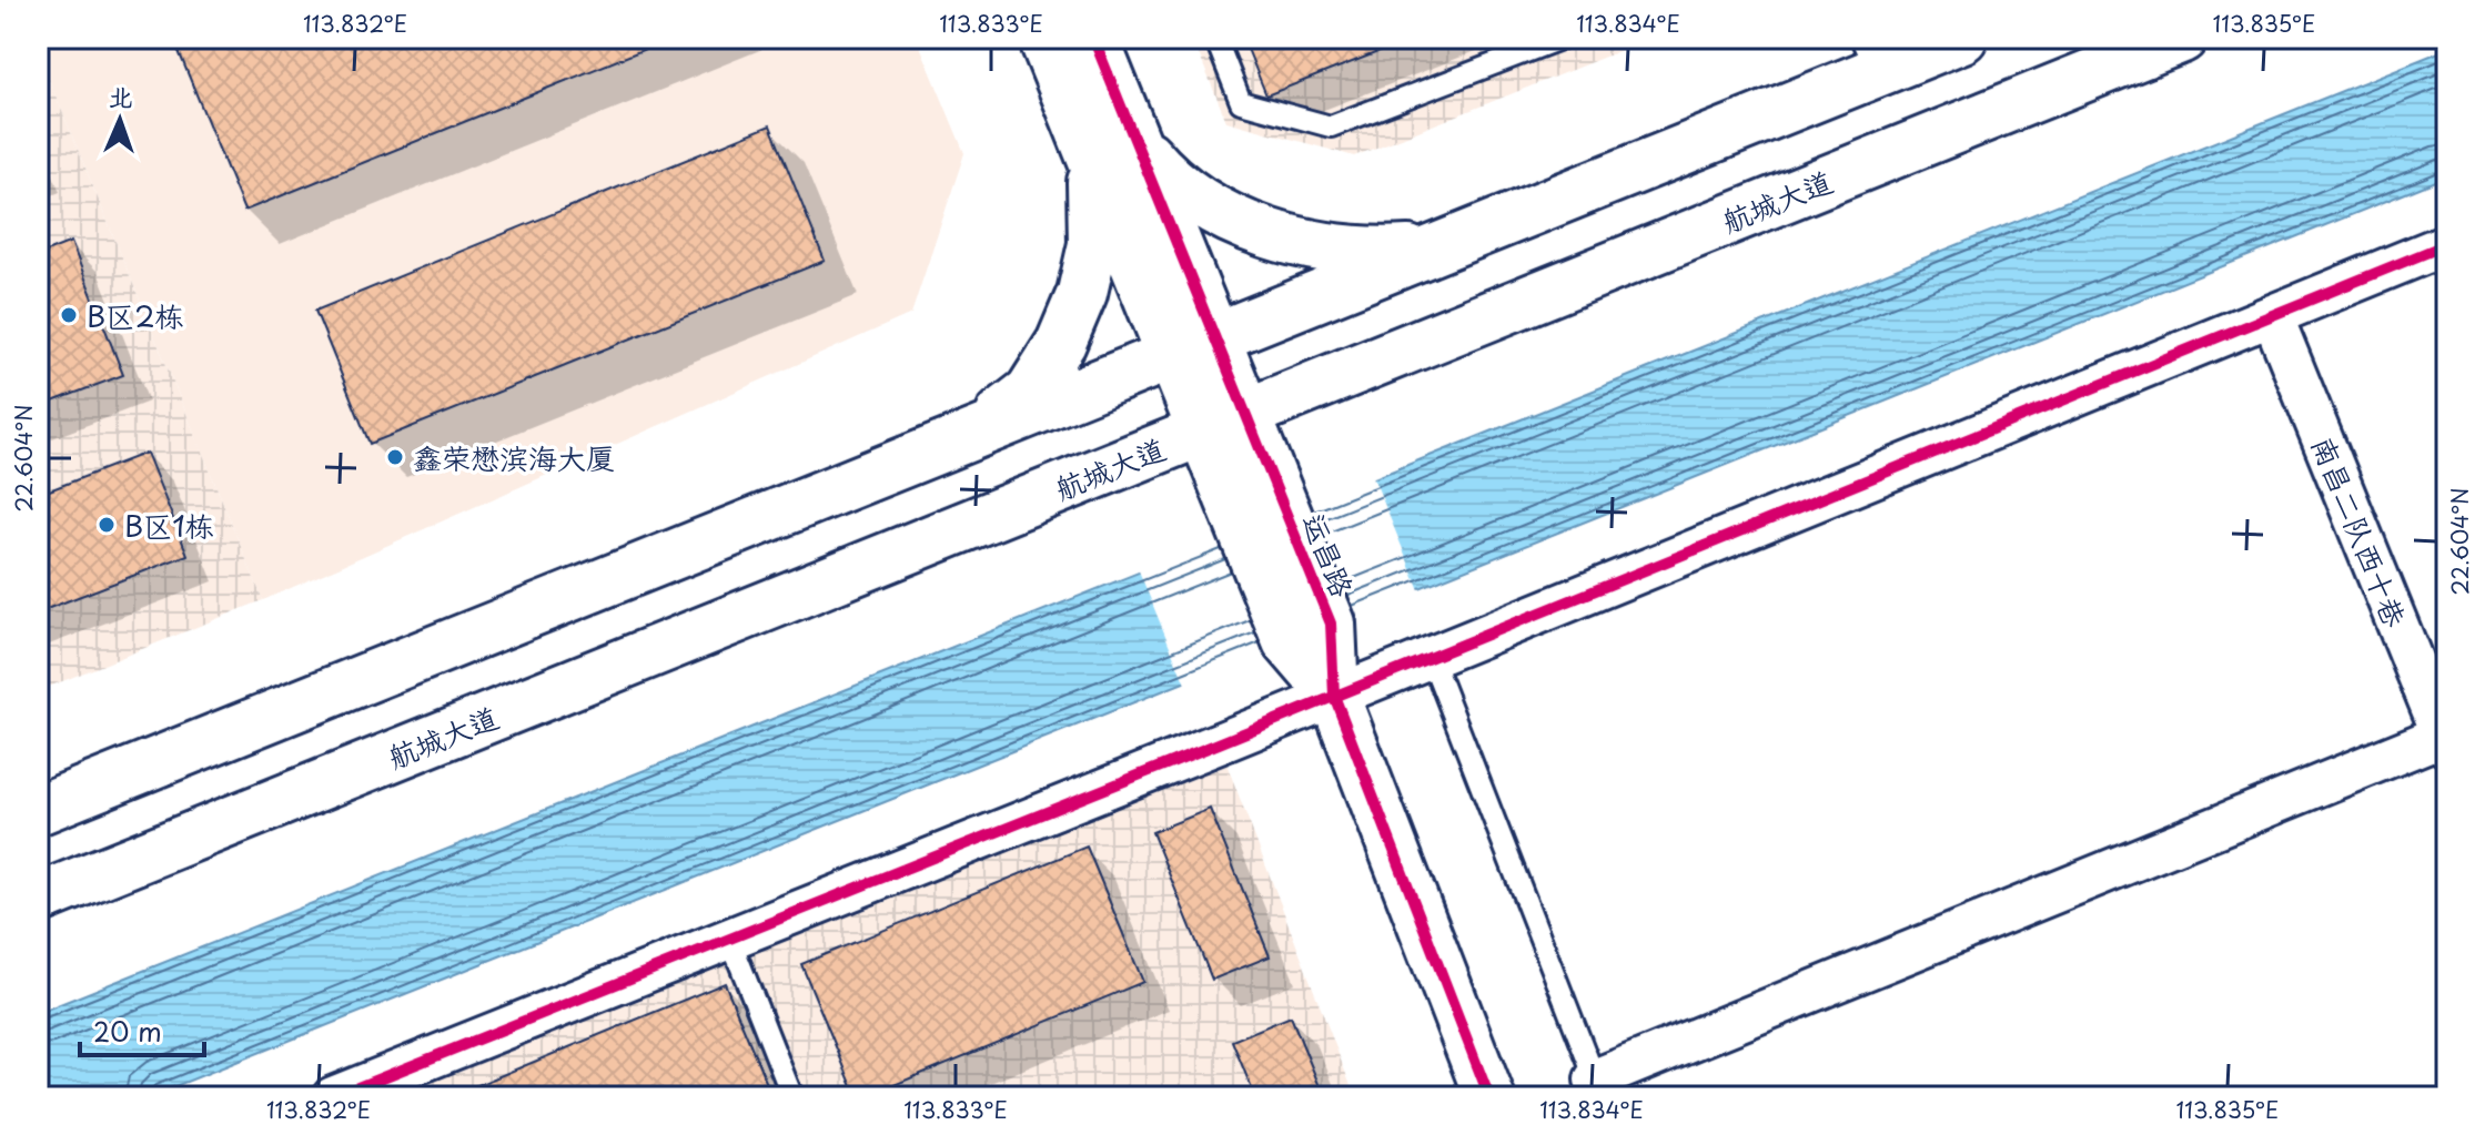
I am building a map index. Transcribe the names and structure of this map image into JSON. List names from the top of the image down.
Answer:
{
  "streets": {
    "main road": ["航城大道"],
    "street": ["南昌二队西十巷"],
    "cycle path": ["运昌路"]
  },
  "places": ["B区2栋", "鑫荣懋滨海大厦", "B区1栋"],
  "scale_bar": "20 m",
  "north": "top",
  "coordinates": [
    "113.832°E",
    "113.833°E",
    "113.834°E",
    "113.835°E",
    "22.604°N"
  ]
}
